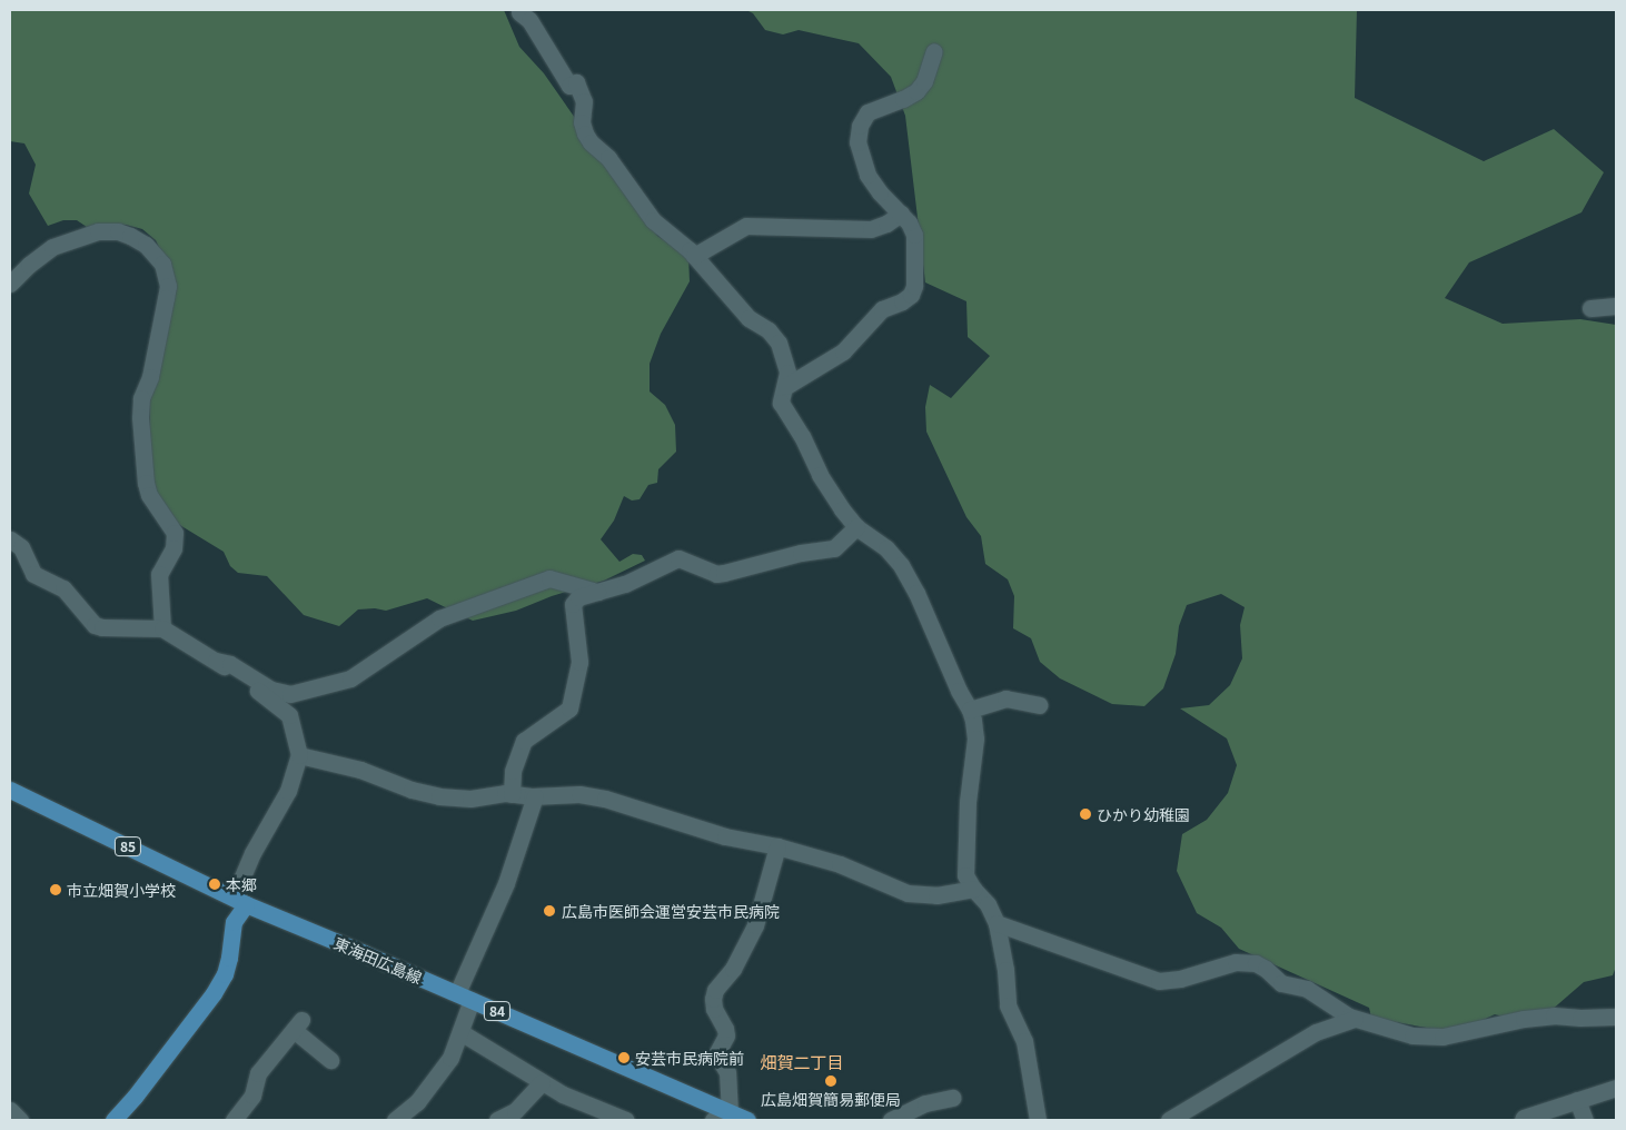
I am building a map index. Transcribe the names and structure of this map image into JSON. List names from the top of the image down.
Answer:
{
  "streets": {
    "main road": ["85", "東海田広島線", "84"]
  },
  "crossings": [
    ["85", "東海田広島線"]
  ],
  "districts": ["畑賀二丁目"],
  "places": [
    "ひかり幼稚園",
    "本郷",
    "市立畑賀小学校",
    "広島市医師会運営安芸市民病院",
    "安芸市民病院前",
    "広島畑賀簡易郵便局"
  ]
}
